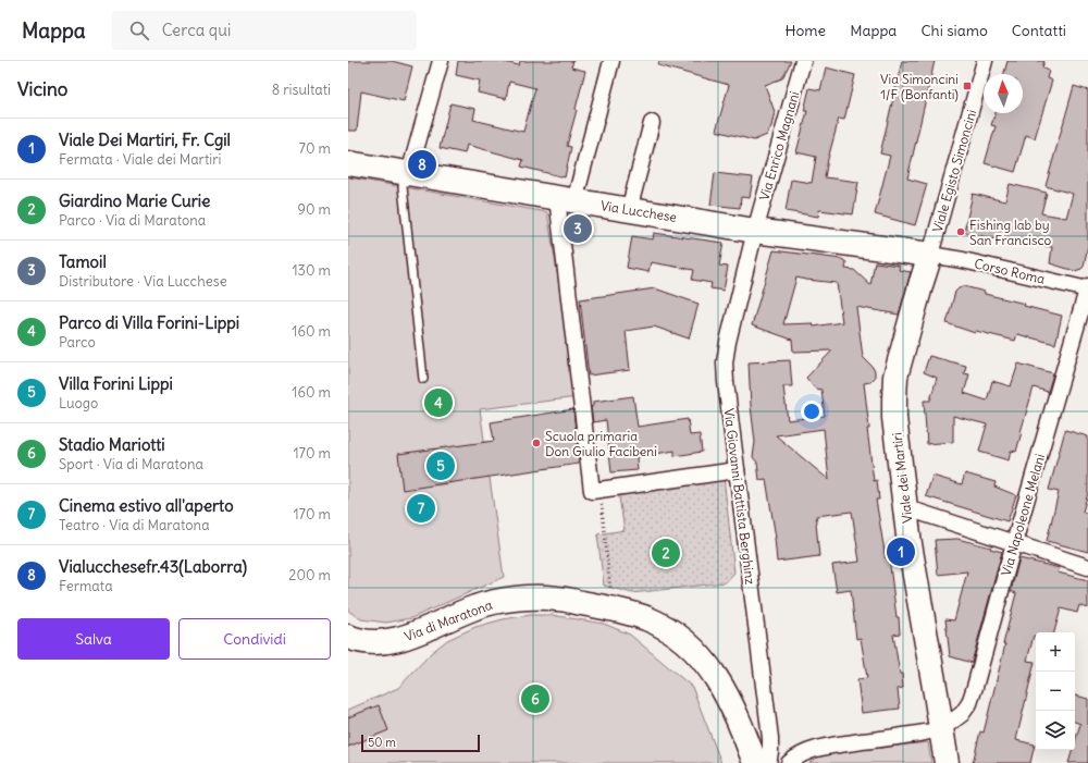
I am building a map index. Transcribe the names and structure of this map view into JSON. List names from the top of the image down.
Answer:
{
  "streets": {
    "main road": ["Via Lucchese", "Viale dei Martiri", "Via di Maratona"],
    "street": [
      "Via Enrico Magnani",
      "Viale Egisto Simoncini",
      "Corso Roma",
      "Via Giovanni Battista Berghinz",
      "Via Napoleone Melani"
    ]
  },
  "crossings": [
    ["Via Enrico Magnani", "Via Lucchese"],
    ["Via Enrico Magnani", "Via Giovanni Battista Berghinz"],
    ["Viale Egisto Simoncini", "Via Lucchese"],
    ["Viale Egisto Simoncini", "Corso Roma"],
    ["Viale Egisto Simoncini", "Viale dei Martiri"],
    ["Via Lucchese", "Corso Roma"],
    ["Via Lucchese", "Viale dei Martiri"],
    ["Via Lucchese", "Via Giovanni Battista Berghinz"],
    ["Corso Roma", "Viale dei Martiri"],
    ["Corso Roma", "Via Napoleone Melani"],
    ["Viale dei Martiri", "Via Napoleone Melani"]
  ],
  "places": {
    "transit": ["Via Simoncini 1/F (Bonfanti)"],
    "other": ["Fishing lab by San Francisco", "Scuola primaria Don Giulio Facibeni"]
  },
  "scale_bar": "50 m",
  "north": "top",
  "page": {
    "header": "Mappa",
    "search": "Cerca qui",
    "nav": [
      "Home",
      "Mappa",
      "Chi siamo",
      "Contatti"
    ],
    "heading": ["Vicino", "8 risultati"],
    "list": [
      {
        "mark": "1",
        "name": "Viale Dei Martiri, Fr. Cgil",
        "note": "Fermata · Viale dei Martiri",
        "value": "70 m"
      },
      {
        "mark": "2",
        "name": "Giardino Marie Curie",
        "note": "Parco · Via di Maratona",
        "value": "90 m"
      },
      {
        "mark": "3",
        "name": "Tamoil",
        "note": "Distributore · Via Lucchese",
        "value": "130 m"
      },
      {
        "mark": "4",
        "name": "Parco di Villa Forini-Lippi",
        "note": "Parco",
        "value": "160 m"
      },
      {
        "mark": "5",
        "name": "Villa Forini Lippi",
        "note": "Luogo",
        "value": "160 m"
      },
      {
        "mark": "6",
        "name": "Stadio Mariotti",
        "note": "Sport · Via di Maratona",
        "value": "170 m"
      },
      {
        "mark": "7",
        "name": "Cinema estivo all'aperto",
        "note": "Teatro · Via di Maratona",
        "value": "170 m"
      },
      {
        "mark": "8",
        "name": "Vialucchesefr.43(Laborra)",
        "note": "Fermata",
        "value": "200 m"
      }
    ],
    "pins": [
      "8",
      "3",
      "4",
      "5",
      "7",
      "1",
      "2",
      "6"
    ],
    "buttons": ["Salva", "Condividi"],
    "map_buttons": ["+", "−"],
    "scale": "50 m"
  }
}
